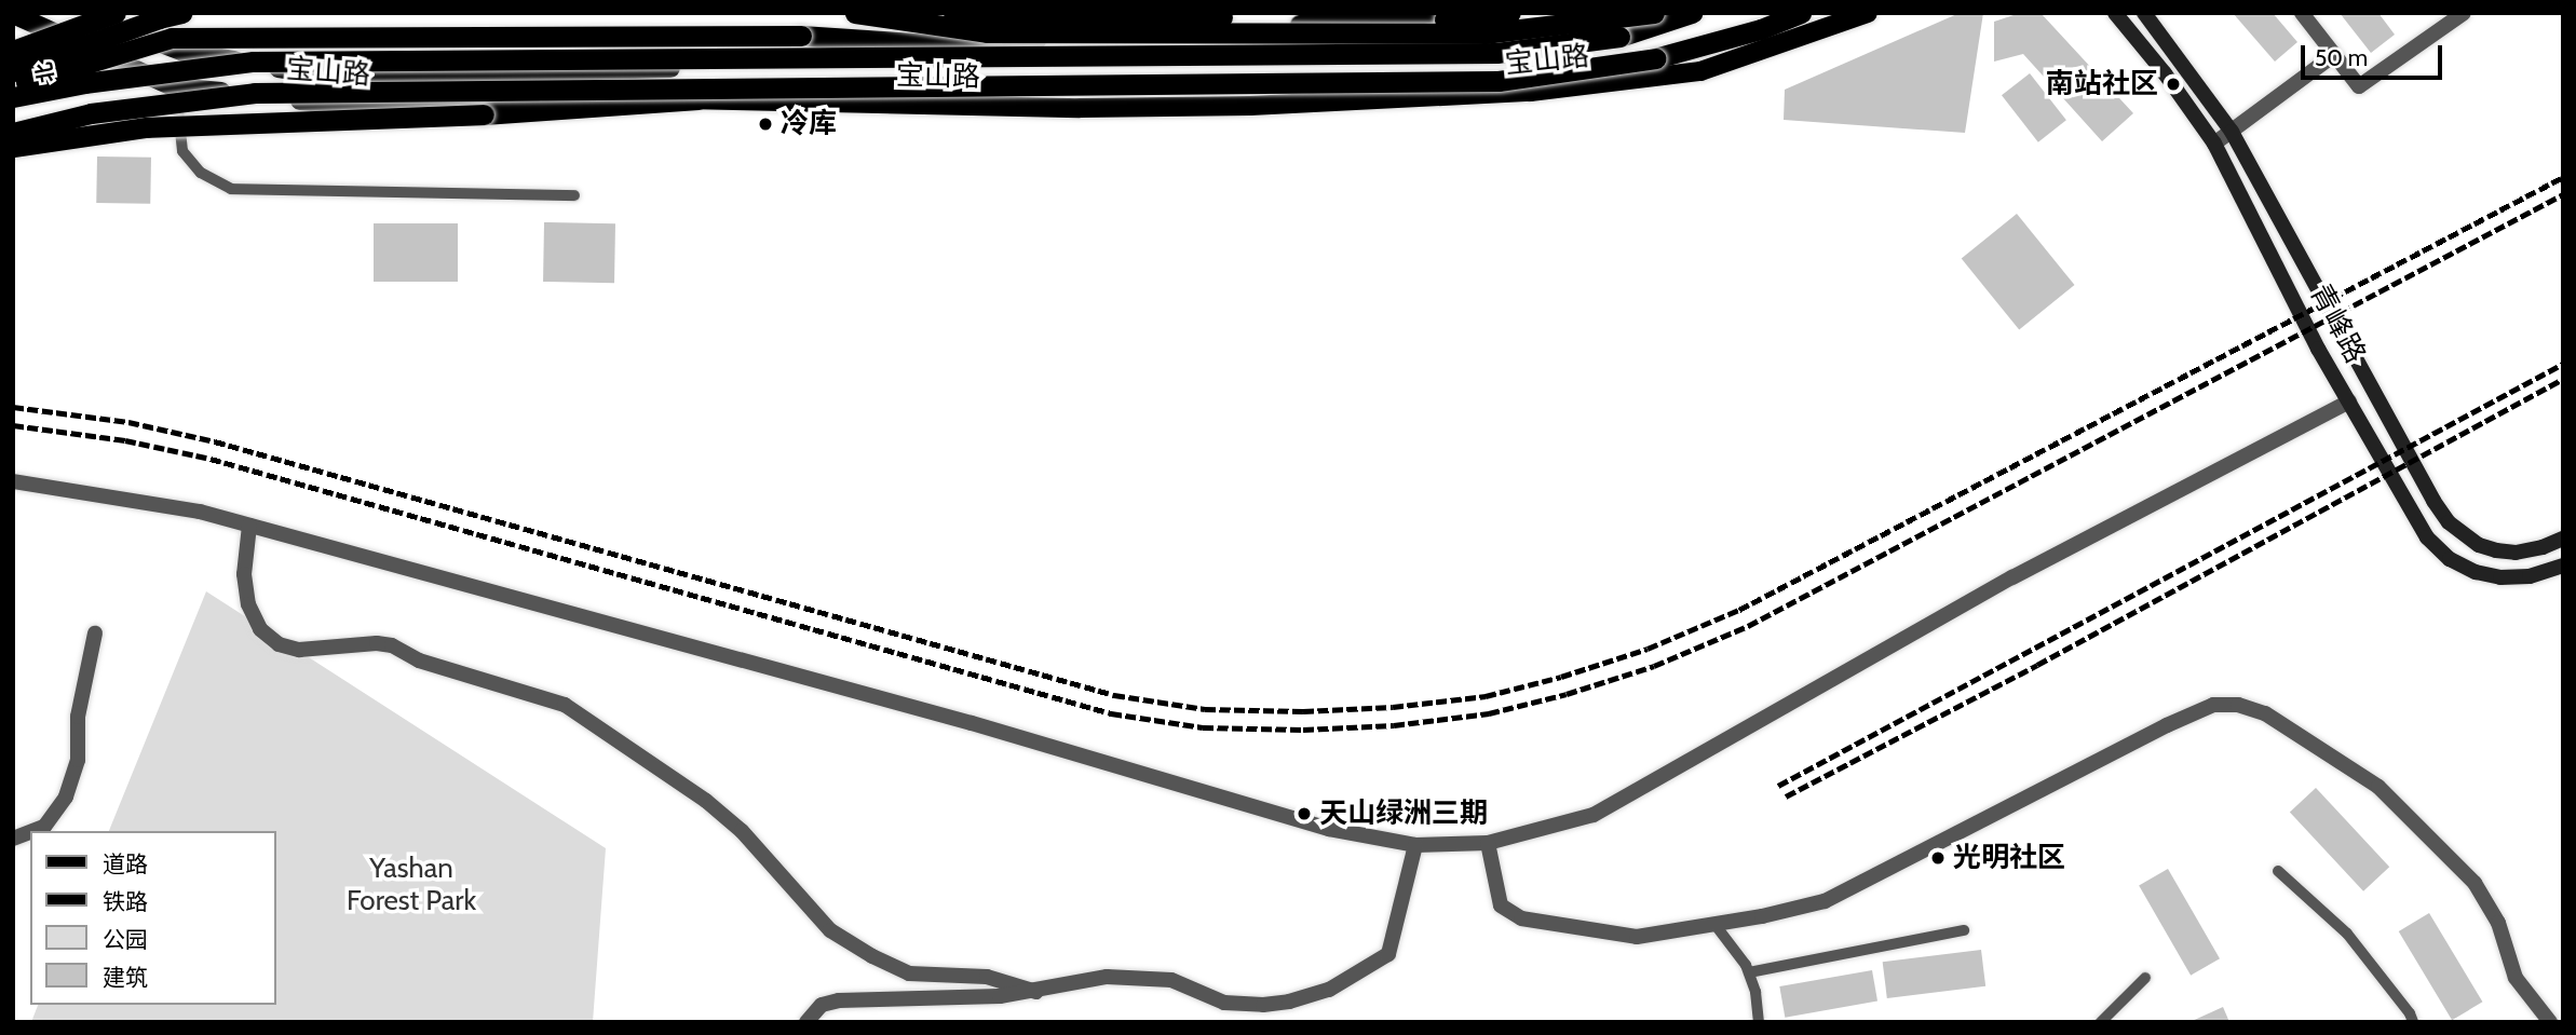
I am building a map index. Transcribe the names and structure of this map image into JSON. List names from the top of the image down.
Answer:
{
  "streets": {
    "main road": ["宝山路", "青峰路"]
  },
  "parks": ["Yashan Forest Park"],
  "places": [
    "南站社区",
    "冷库",
    "天山绿洲三期",
    "光明社区"
  ],
  "legend": [
    "道路",
    "铁路",
    "公园",
    "建筑"
  ],
  "scale_bar": "50 m",
  "north": "left"
}
